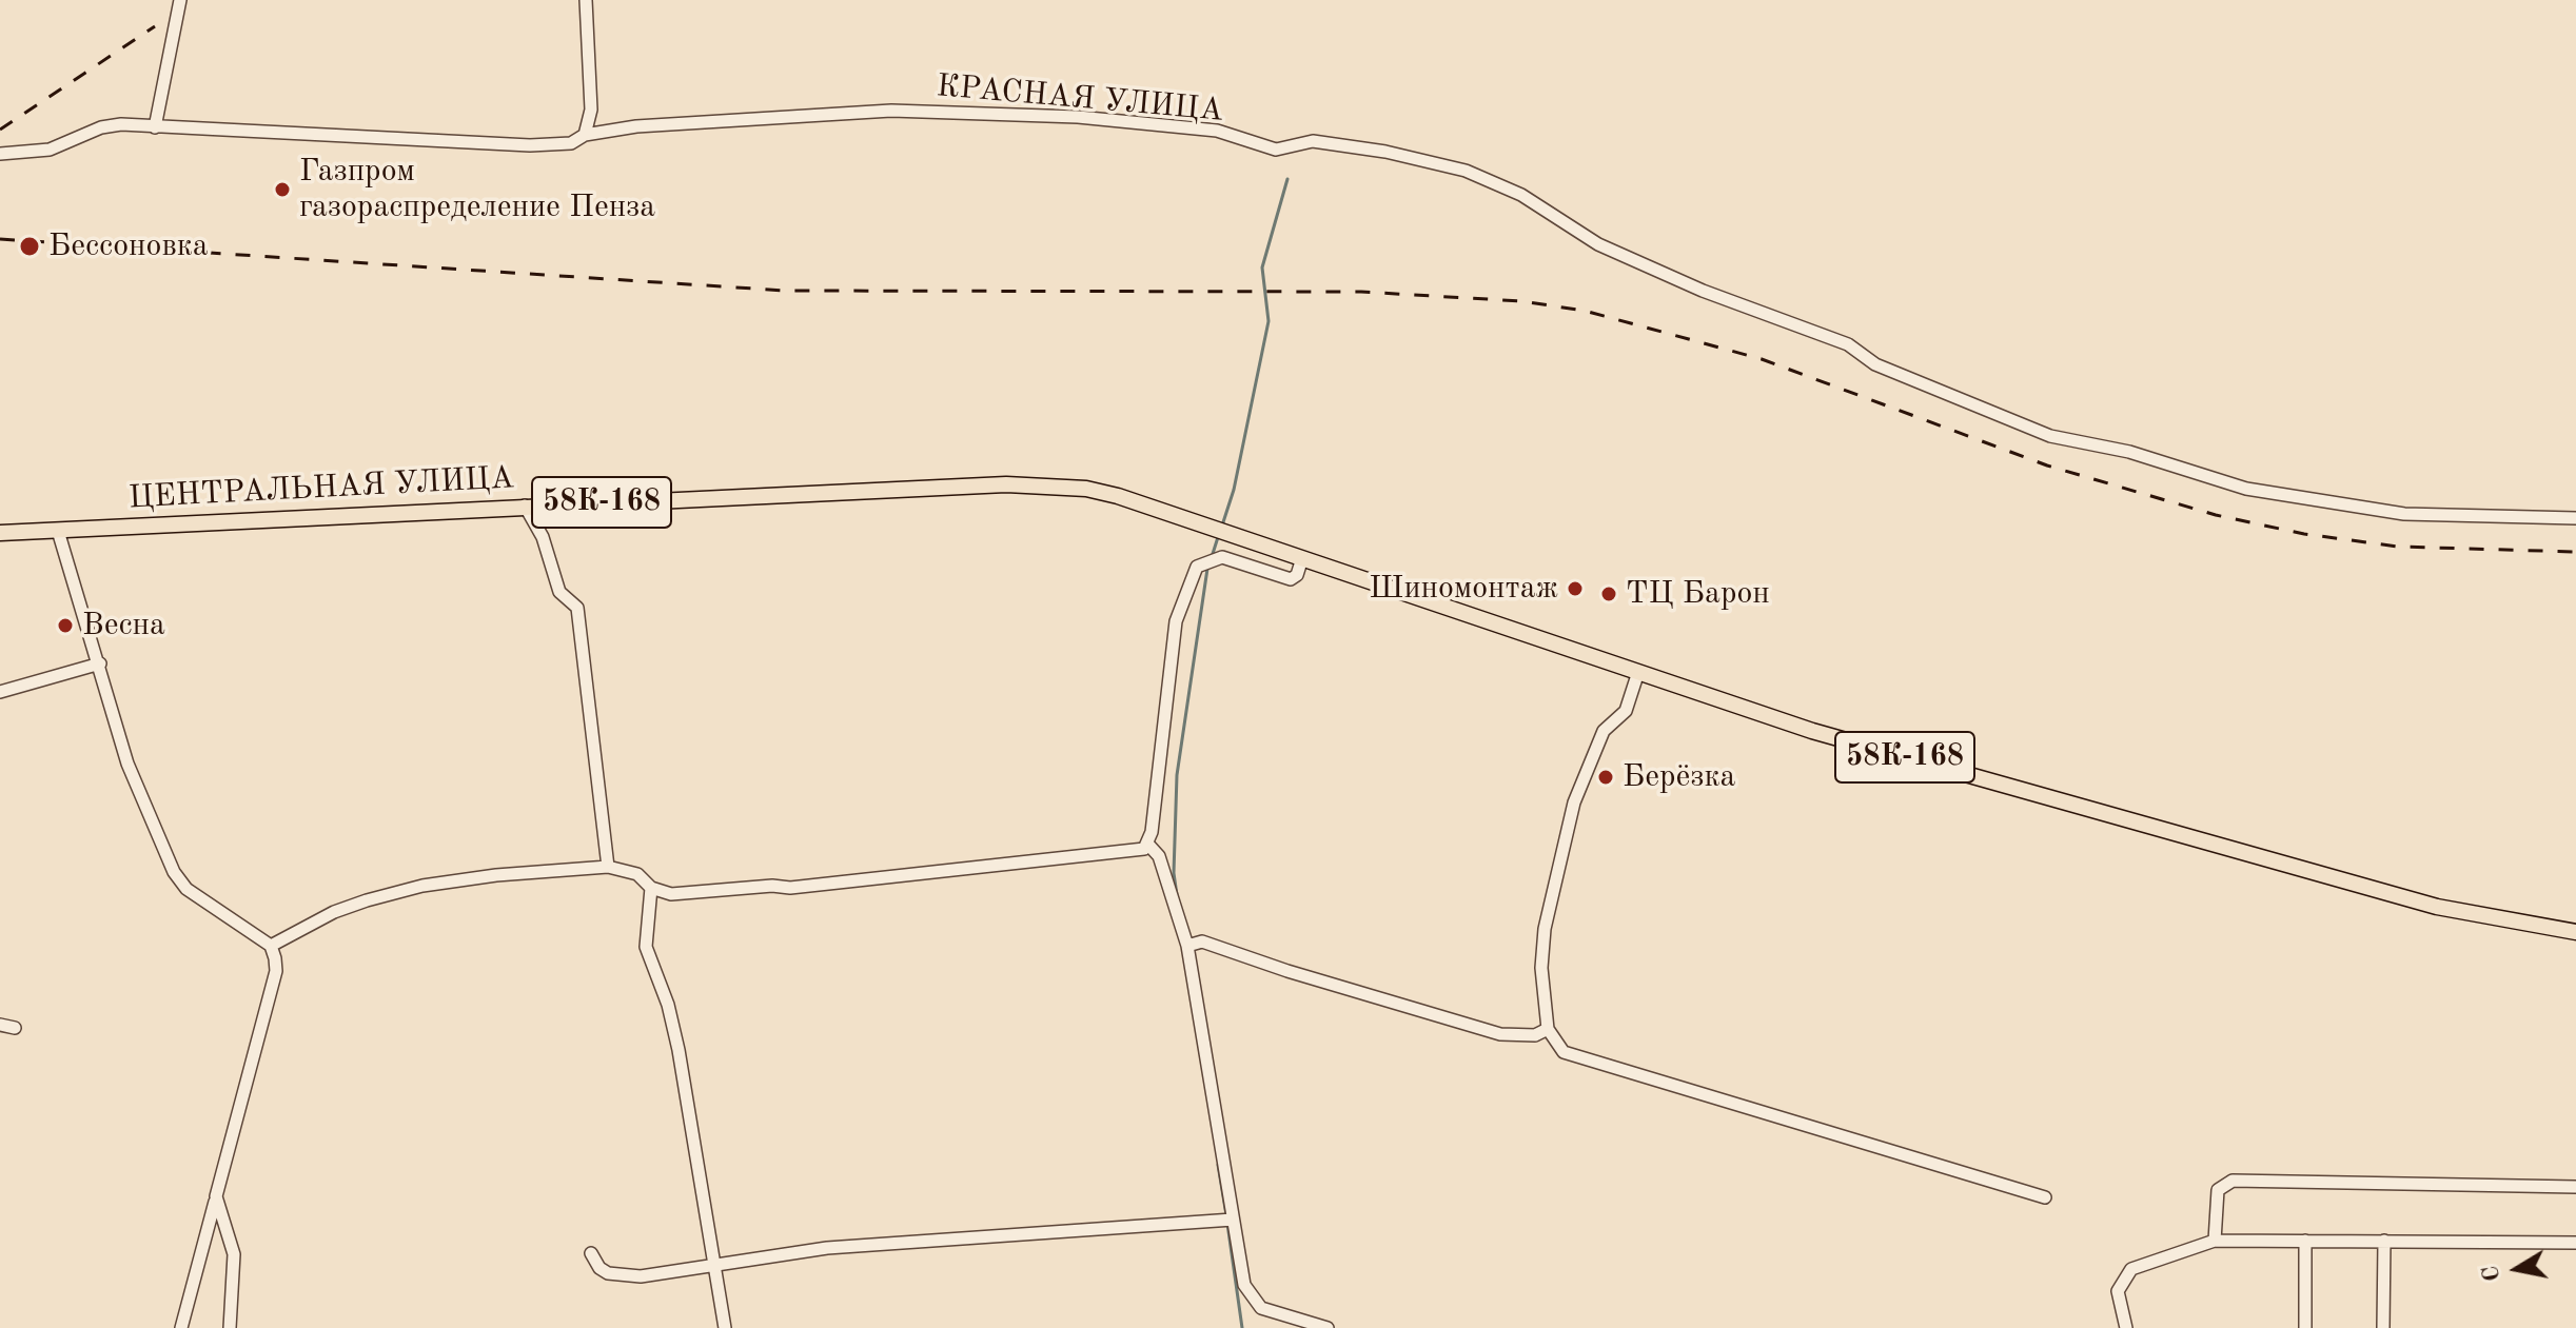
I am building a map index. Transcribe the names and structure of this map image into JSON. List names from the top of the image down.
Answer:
{
  "streets": {
    "main road": ["ЦЕНТРАЛЬНАЯ УЛИЦА", "58К-168"],
    "street": ["КРАСНАЯ УЛИЦА"]
  },
  "crossings": [
    ["ЦЕНТРАЛЬНАЯ УЛИЦА", "58К-168"]
  ],
  "places": [
    "Газпром газораспределение Пенза",
    "Бессоновка",
    "Шиномонтаж",
    "ТЦ Барон",
    "Весна",
    "Берёзка"
  ],
  "north": "left"
}
